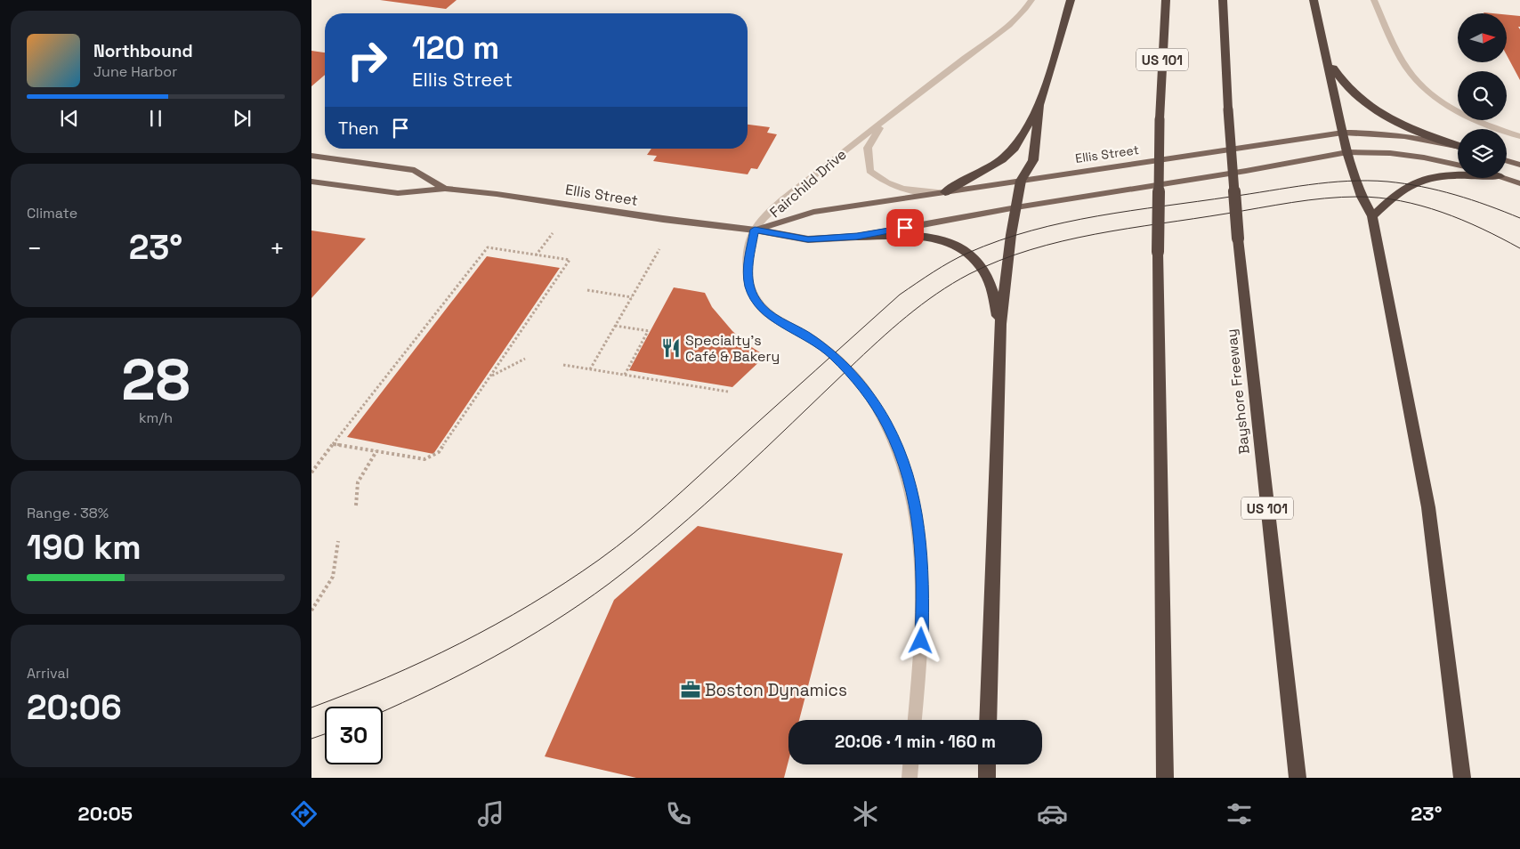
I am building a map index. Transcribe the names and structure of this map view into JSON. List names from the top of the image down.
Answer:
{
  "streets": {
    "highway": ["US 101", "Bayshore Freeway"],
    "main road": ["Ellis Street"],
    "street": ["Fairchild Drive"]
  },
  "crossings": [
    ["Ellis Street", "Fairchild Drive"]
  ],
  "places": {
    "restaurant": ["Specialty's Café & Bakery"],
    "office": ["Boston Dynamics"]
  },
  "north": "right",
  "page": {
    "turn": ["120 m", "Ellis Street"],
    "song": ["Northbound", "June Harbor"],
    "then": "Then",
    "tile": [
      "Climate",
      ["28", "km/h"],
      ["Range · 38%", "190 km"],
      ["Arrival", "20:06"]
    ],
    "heat": ["−", "23°", "+"],
    "limit": "30",
    "trip": "20:06 · 1 min · 160 m",
    "tabs": ["20:05", "23°"]
  }
}
